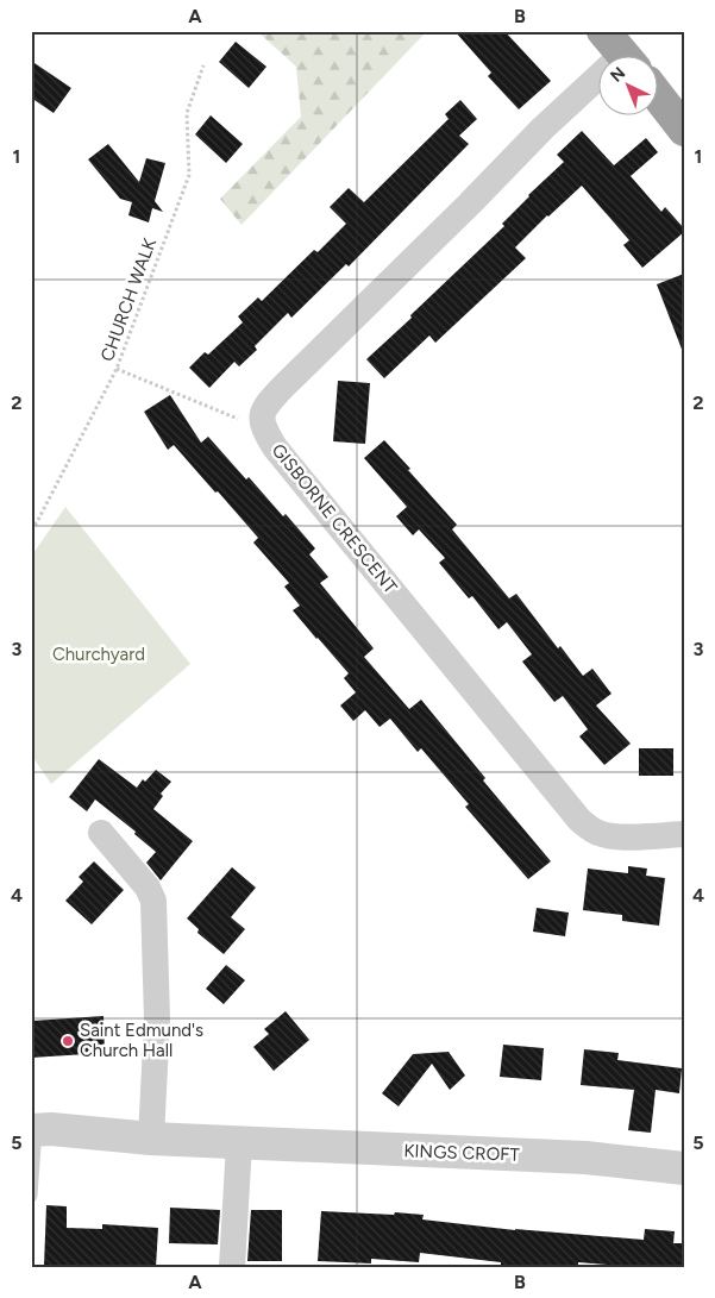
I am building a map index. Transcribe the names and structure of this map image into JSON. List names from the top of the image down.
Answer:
{
  "streets": {
    "street": ["GISBORNE CRESCENT", "KINGS CROFT"],
    "path": ["CHURCH WALK"]
  },
  "parks": ["Churchyard"],
  "places": ["Saint Edmund's Church Hall"],
  "north": "top left",
  "grid": {
    "columns": ["A", "B"],
    "rows": [
      "1",
      "2",
      "3",
      "4",
      "5"
    ]
  }
}
